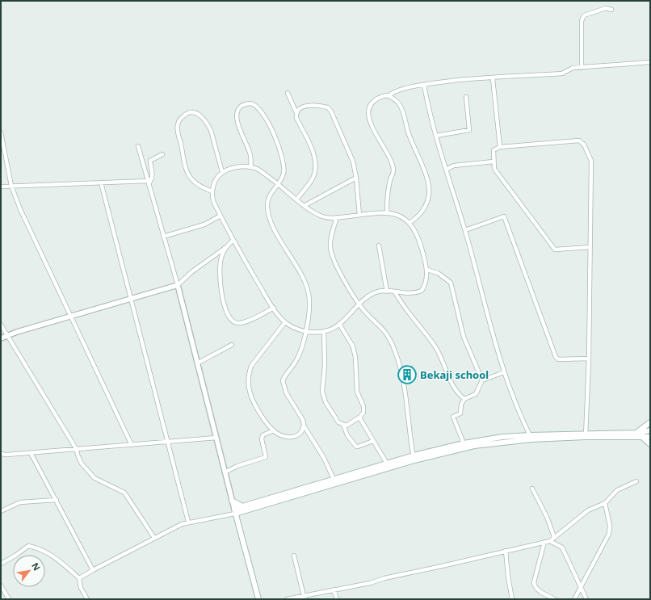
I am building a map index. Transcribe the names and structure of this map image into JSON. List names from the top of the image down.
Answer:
{
  "places": {
    "building": ["Bekaji school"]
  },
  "north": "top right"
}
